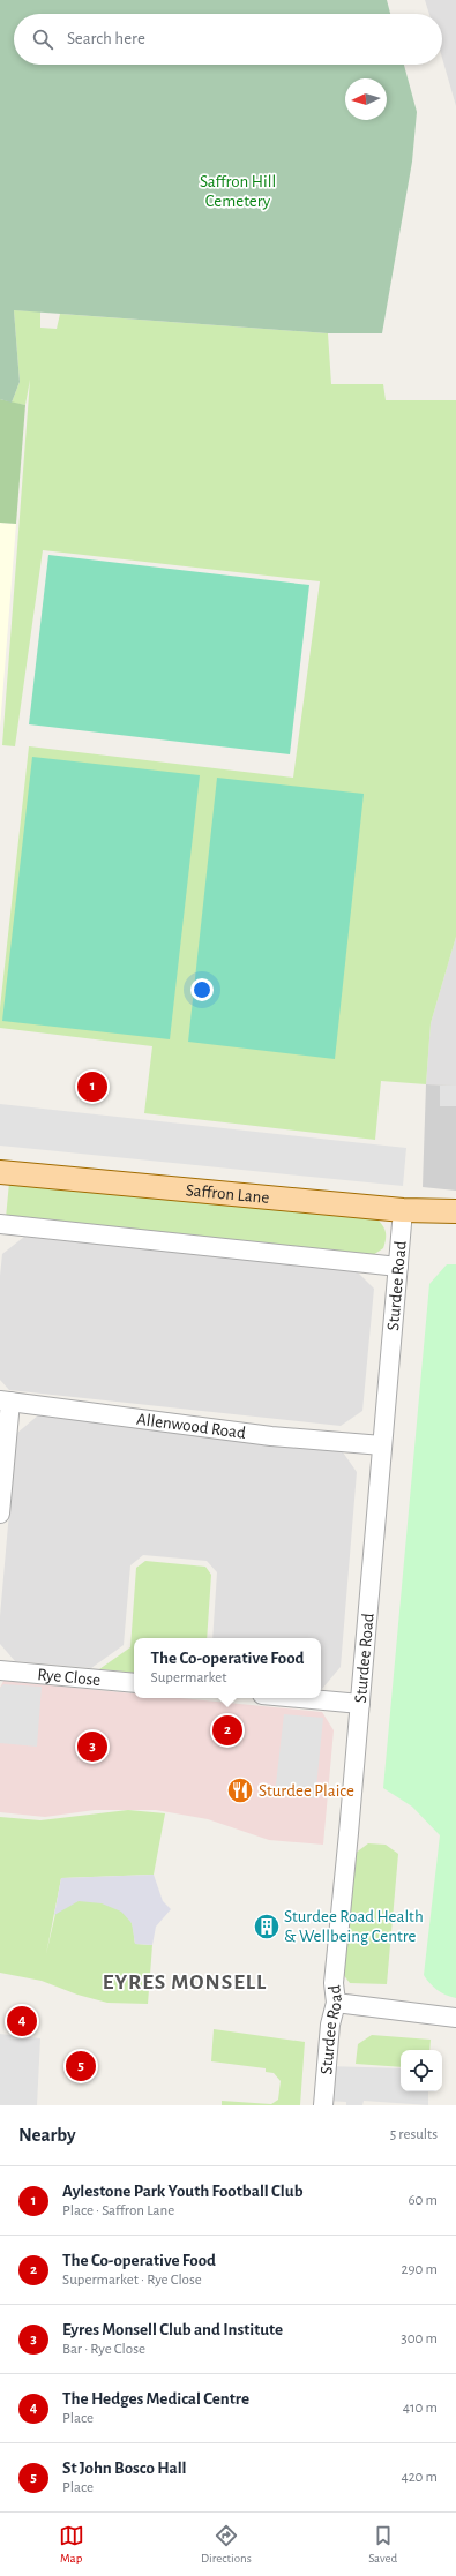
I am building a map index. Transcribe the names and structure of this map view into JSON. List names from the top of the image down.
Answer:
{
  "streets": {
    "main road": ["Saffron Lane"],
    "street": ["Sturdee Road", "Allenwood Road", "Rye Close"]
  },
  "crossings": [
    ["Saffron Lane", "Sturdee Road"],
    ["Sturdee Road", "Allenwood Road"]
  ],
  "districts": ["EYRES MONSELL"],
  "parks": ["Saffron Hill Cemetery"],
  "places": {
    "restaurant": ["Sturdee Plaice"],
    "building": ["Sturdee Road Health & Wellbeing Centre"]
  },
  "north": "left",
  "page": {
    "search": "Search here",
    "pins": [
      "1",
      "2",
      "3",
      "4",
      "5"
    ],
    "popup": ["The Co-operative Food", "Supermarket"],
    "heading": ["Nearby", "5 results"],
    "list": [
      {
        "mark": "1",
        "name": "Aylestone Park Youth Football Club",
        "note": "Place · Saffron Lane",
        "value": "60 m"
      },
      {
        "mark": "2",
        "name": "The Co-operative Food",
        "note": "Supermarket · Rye Close",
        "value": "290 m"
      },
      {
        "mark": "3",
        "name": "Eyres Monsell Club and Institute",
        "note": "Bar · Rye Close",
        "value": "300 m"
      },
      {
        "mark": "4",
        "name": "The Hedges Medical Centre",
        "note": "Place",
        "value": "410 m"
      },
      {
        "mark": "5",
        "name": "St John Bosco Hall",
        "note": "Place",
        "value": "420 m"
      }
    ],
    "nav": ["Map", "Directions", "Saved"]
  }
}
